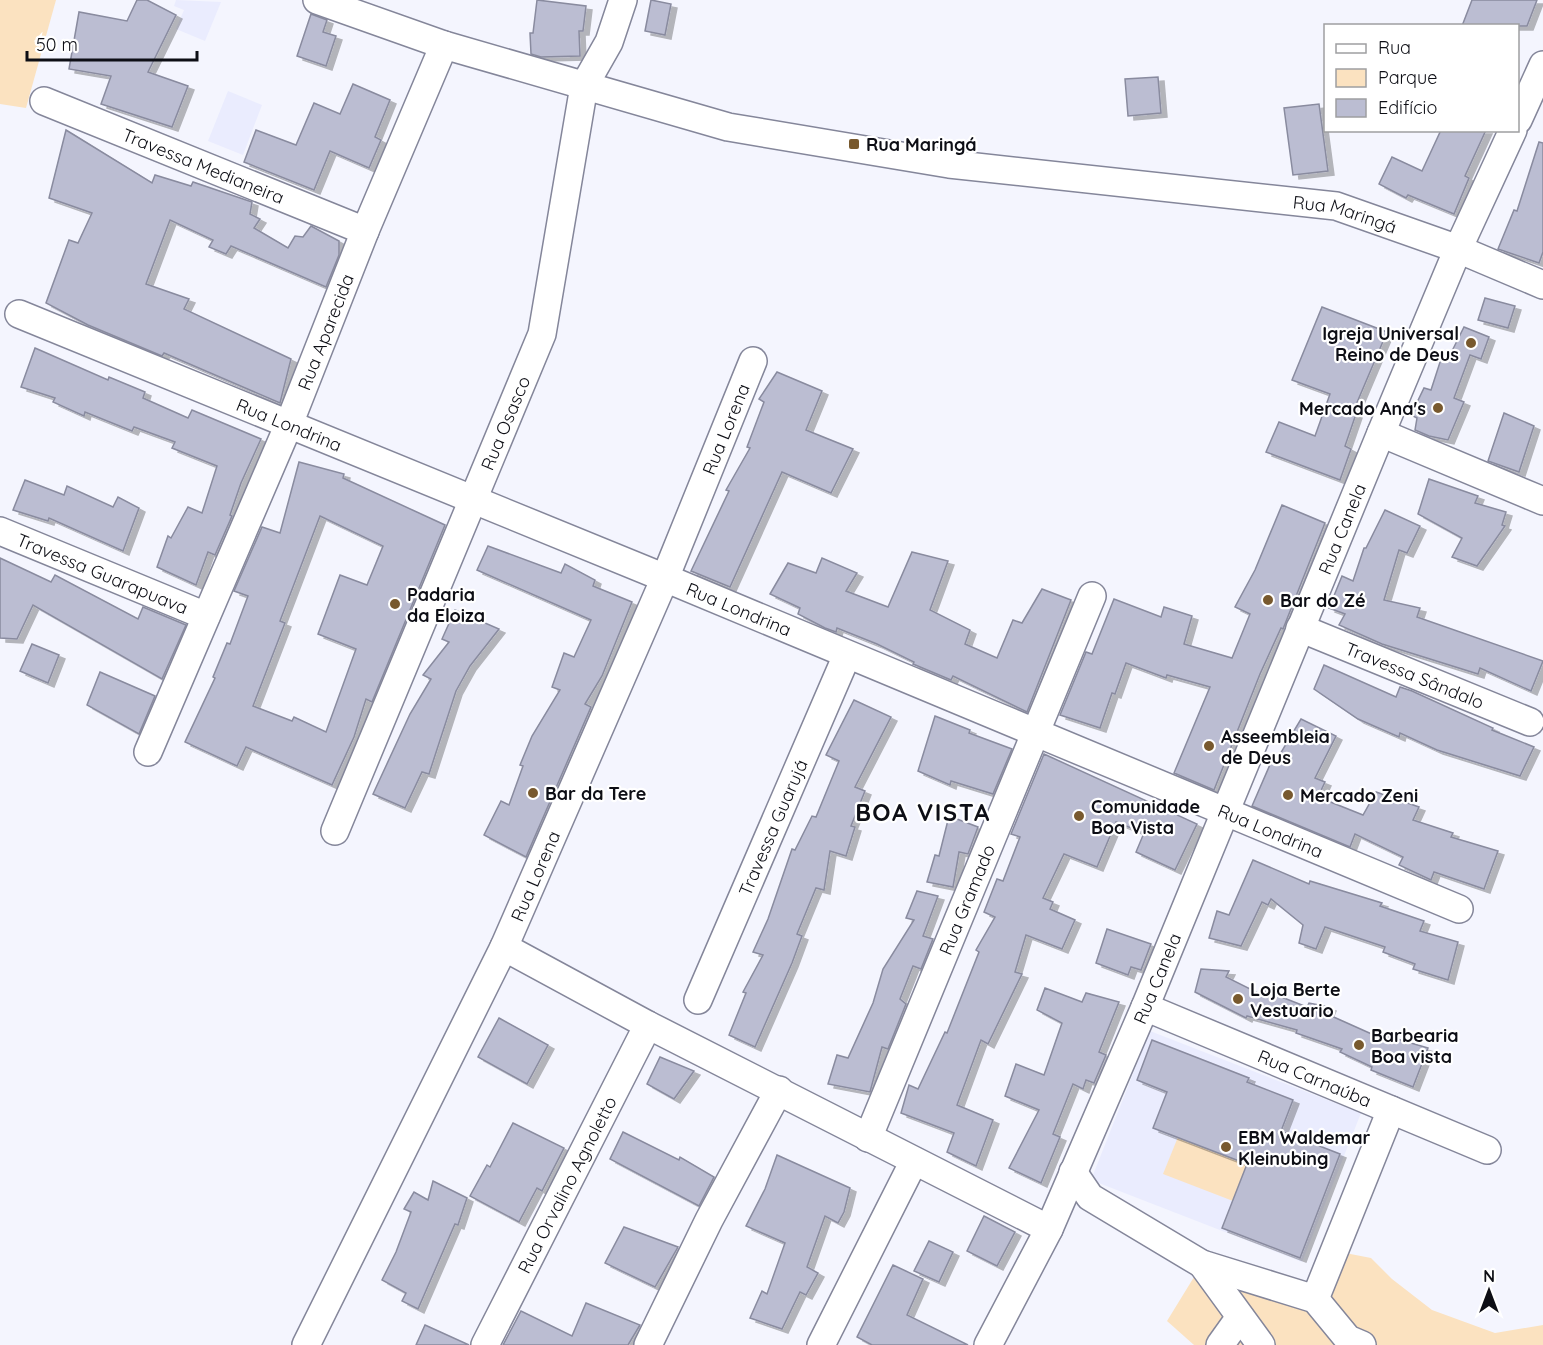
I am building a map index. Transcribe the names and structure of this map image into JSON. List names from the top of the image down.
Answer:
{
  "streets": {
    "street": [
      "Travessa Medianeira",
      "Rua Maringá",
      "Rua Aparecida",
      "Rua Osasco",
      "Rua Londrina",
      "Rua Lorena",
      "Rua Canela",
      "Travessa Guarapuava",
      "Travessa Sândalo",
      "Travessa Guarujá",
      "Rua Gramado",
      "Rua Carnaúba",
      "Rua Orvalino Agnoletto"
    ]
  },
  "crossings": [
    ["Travessa Medianeira", "Rua Aparecida"],
    ["Rua Maringá", "Rua Aparecida"],
    ["Rua Maringá", "Rua Osasco"],
    ["Rua Maringá", "Rua Canela"],
    ["Rua Aparecida", "Rua Londrina"],
    ["Rua Aparecida", "Travessa Guarapuava"],
    ["Rua Osasco", "Rua Londrina"],
    ["Rua Londrina", "Rua Lorena"],
    ["Rua Londrina", "Rua Canela"],
    ["Rua Londrina", "Travessa Guarujá"],
    ["Rua Londrina", "Rua Gramado"],
    ["Rua Canela", "Travessa Sândalo"],
    ["Rua Canela", "Rua Carnaúba"]
  ],
  "districts": ["BOA VISTA"],
  "places": {
    "transit": ["Rua Maringá"],
    "other": [
      "Igreja Universal Reino de Deus",
      "Mercado Ana's",
      "Bar do Zé",
      "Padaria da Eloiza",
      "Asseembleia de Deus",
      "Bar da Tere",
      "Mercado Zeni",
      "Comunidade Boa Vista",
      "Loja Berte Vestuario",
      "Barbearia Boa vista",
      "EBM Waldemar Kleinubing"
    ]
  },
  "legend": ["Rua", "Parque", "Edifício"],
  "scale_bar": "50 m",
  "north": "top"
}
